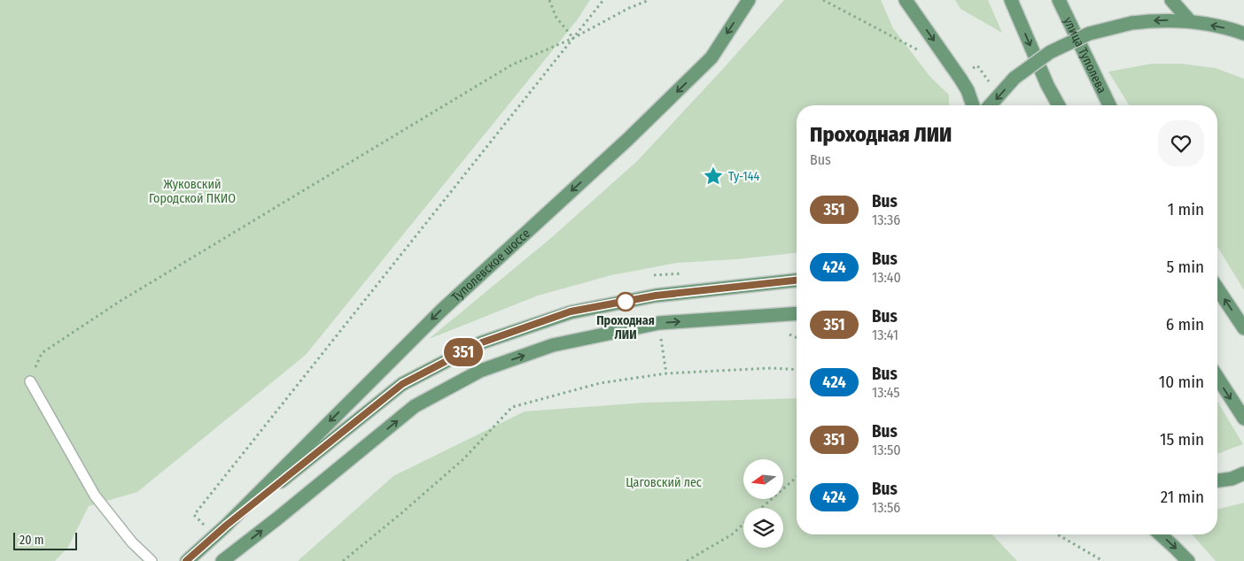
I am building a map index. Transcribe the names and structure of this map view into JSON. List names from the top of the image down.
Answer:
{
  "streets": {
    "main road": ["улица Туполева", "Туполевское шоссе"]
  },
  "parks": ["Жуковский Городской ПКИО", "Цаговский лес"],
  "places": {
    "place": ["Ty-144"],
    "other": ["Проходная ЛИИ"]
  },
  "lines": ["bus line 351"],
  "scale_bar": "20 m",
  "north": "left",
  "page": {
    "on_map": "351",
    "heading": ["Проходная ЛИИ", "Bus"],
    "list": [
      {
        "mark": "351",
        "name": "Bus",
        "note": "13:36",
        "value": "1 min"
      },
      {
        "mark": "424",
        "name": "Bus",
        "note": "13:40",
        "value": "5 min"
      },
      {
        "mark": "351",
        "name": "Bus",
        "note": "13:41",
        "value": "6 min"
      },
      {
        "mark": "424",
        "name": "Bus",
        "note": "13:45",
        "value": "10 min"
      },
      {
        "mark": "351",
        "name": "Bus",
        "note": "13:50",
        "value": "15 min"
      },
      {
        "mark": "424",
        "name": "Bus",
        "note": "13:56",
        "value": "21 min"
      }
    ],
    "scale": "20 m"
  }
}
